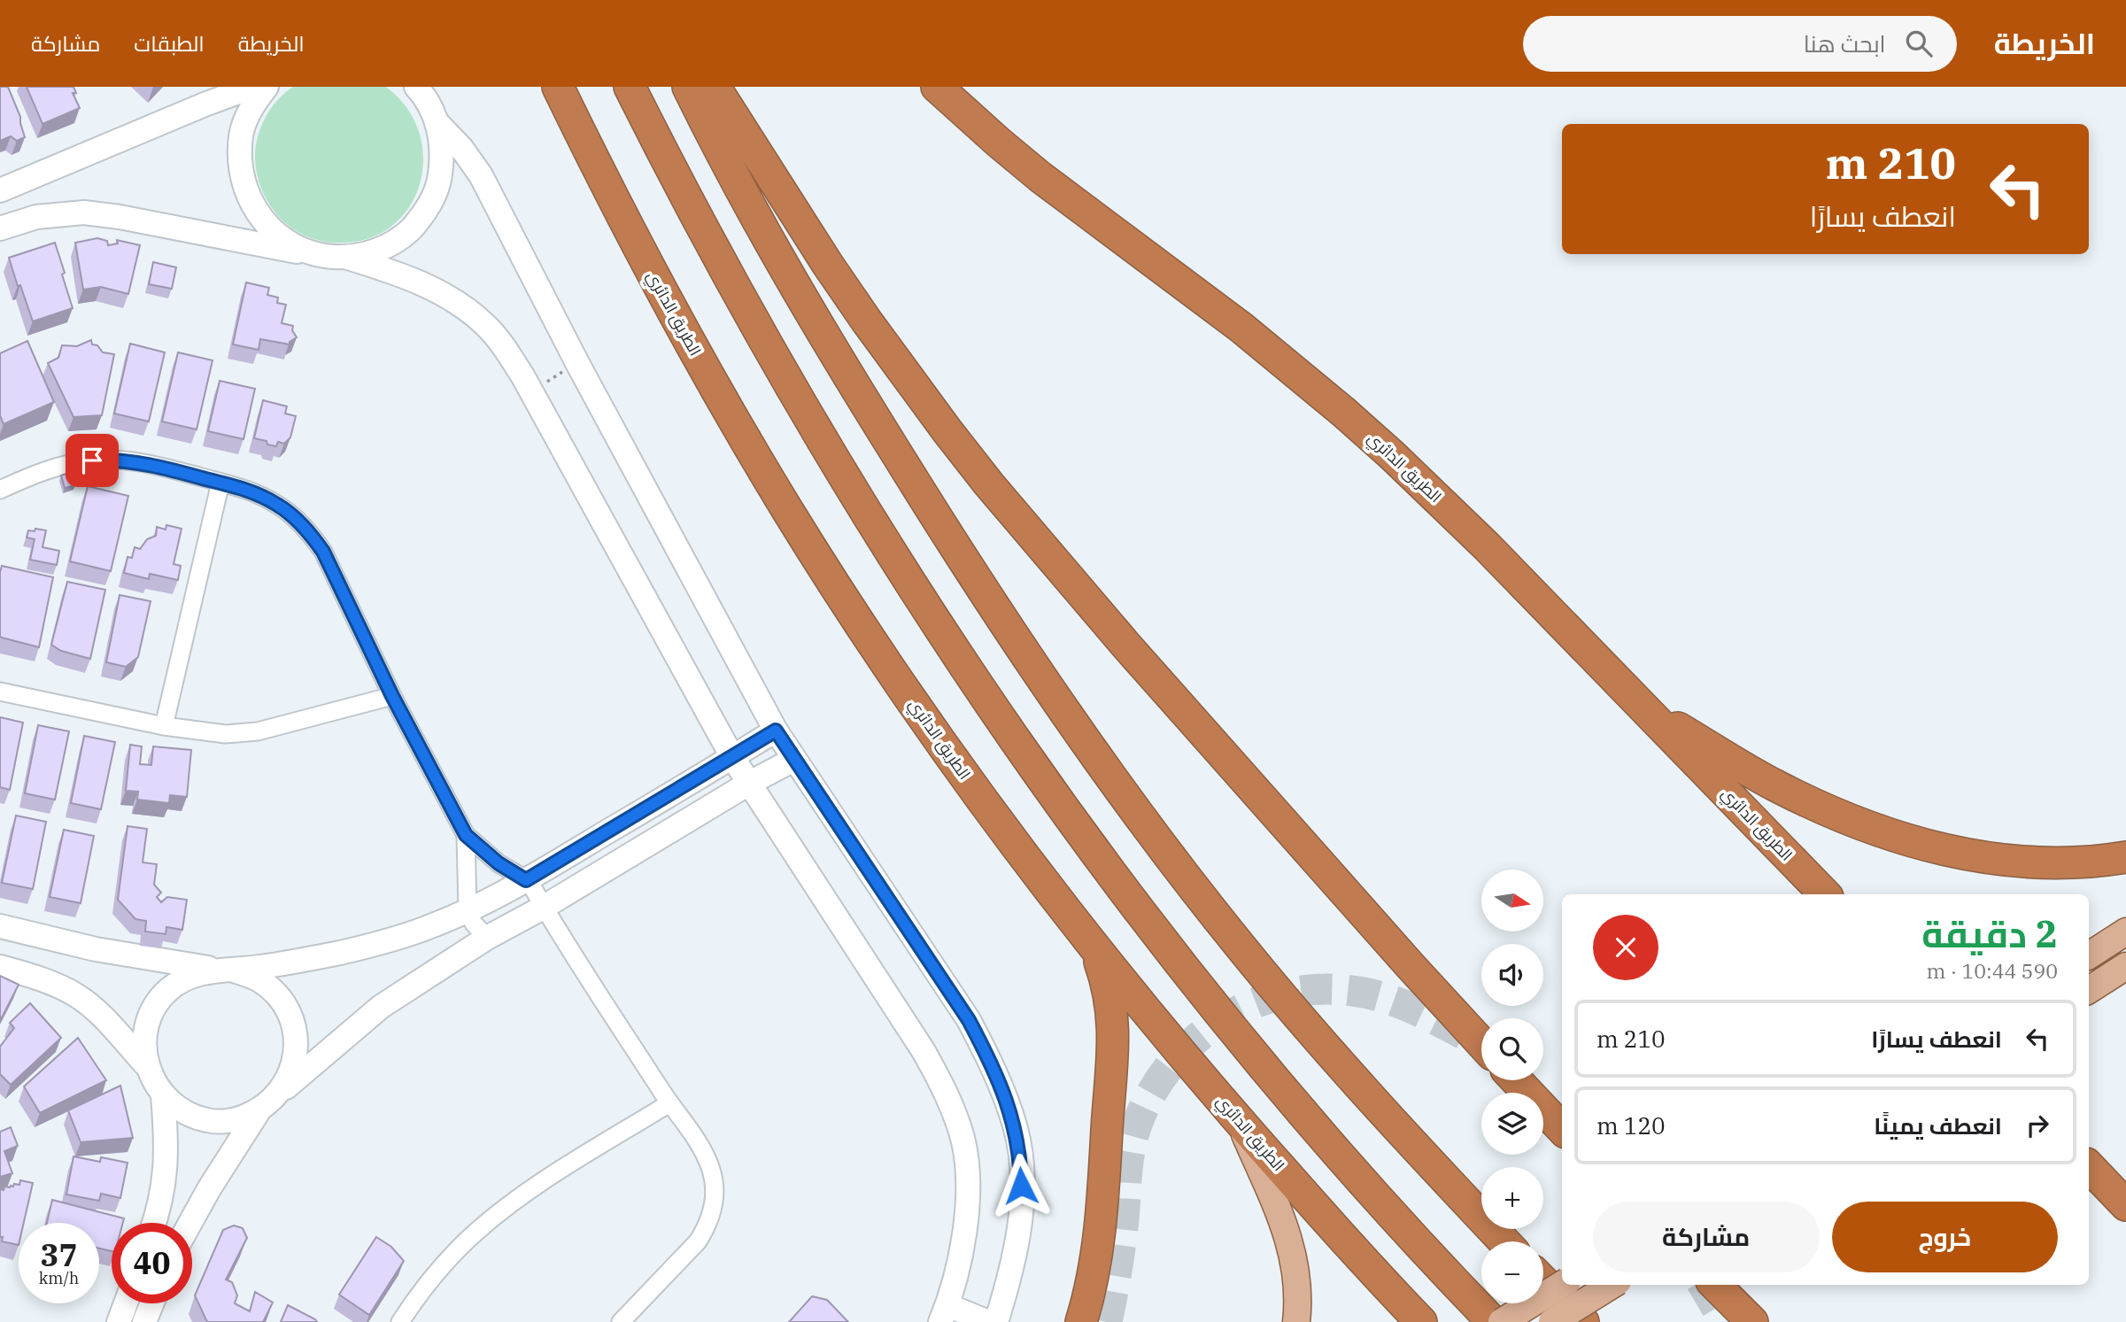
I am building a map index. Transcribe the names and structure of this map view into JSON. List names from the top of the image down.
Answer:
{
  "streets": {
    "highway": ["الطريق الدائري"]
  },
  "north": "right",
  "page": {
    "header": "الخريطة",
    "search": "ابحث هنا",
    "nav": ["الخريطة", "الطبقات", "مشاركة"],
    "turn": ["210 m", "انعطف يسارًا"],
    "map_buttons": ["+", "−"],
    "heading": ["2 دقيقة", "590 m · 10:44"],
    "list": [
      {
        "name": "انعطف يسارًا",
        "value": "210 m"
      },
      {
        "name": "انعطف يمينًا",
        "value": "120 m"
      }
    ],
    "buttons": ["خروج", "مشاركة"],
    "speed": "37 km/h",
    "limit": "40"
  }
}
